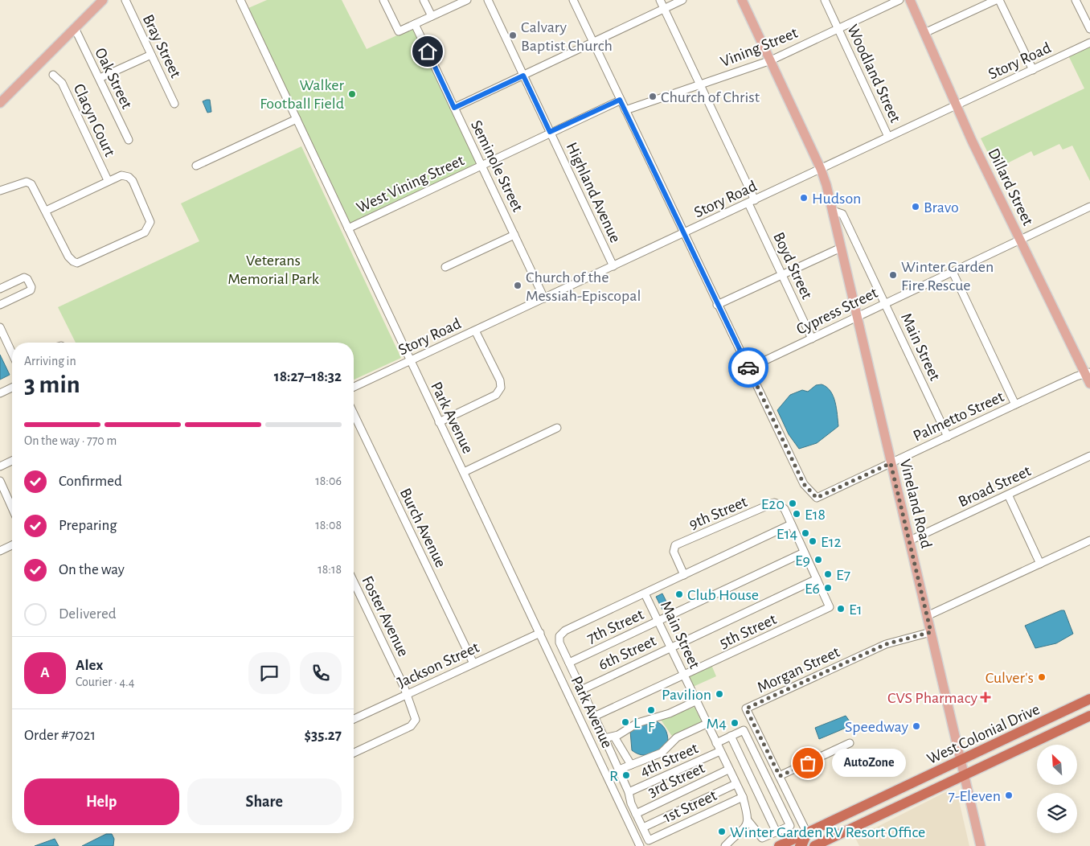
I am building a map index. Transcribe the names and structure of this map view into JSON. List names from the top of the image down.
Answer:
{
  "streets": {
    "highway": ["West Colonial Drive"],
    "main road": ["Dillard Street", "Vineland Road"],
    "street": [
      "Bray Street",
      "Vining Street",
      "Story Road",
      "Woodland Street",
      "Oak Street",
      "Clacyn Court",
      "Seminole Street",
      "West Vining Street",
      "Highland Avenue",
      "Boyd Street",
      "Cypress Street",
      "Main Street",
      "Palmetto Street",
      "Park Avenue",
      "Broad Street",
      "9th Street",
      "Burch Avenue",
      "Foster Avenue",
      "7th Street",
      "5th Street",
      "6th Street",
      "Jackson Street",
      "Morgan Street",
      "4th Street",
      "3rd Street",
      "1st Street"
    ]
  },
  "crossings": [
    ["Vining Street", "Woodland Street"],
    ["Vining Street", "Boyd Street"],
    ["Story Road", "Woodland Street"],
    ["Story Road", "Seminole Street"],
    ["Story Road", "Dillard Street"],
    ["Story Road", "Highland Avenue"],
    ["Story Road", "Boyd Street"],
    ["Story Road", "Park Avenue"],
    ["Story Road", "Vineland Road"],
    ["Seminole Street", "West Vining Street"],
    ["West Vining Street", "Highland Avenue"],
    ["West Vining Street", "Park Avenue"],
    ["Dillard Street", "Cypress Street"],
    ["Dillard Street", "Palmetto Street"],
    ["Boyd Street", "Cypress Street"],
    ["Cypress Street", "Main Street"],
    ["Cypress Street", "Palmetto Street"],
    ["Cypress Street", "Vineland Road"],
    ["Main Street", "Palmetto Street"],
    ["Main Street", "Vineland Road"],
    ["Main Street", "7th Street"],
    ["Main Street", "5th Street"],
    ["Main Street", "6th Street"],
    ["Main Street", "4th Street"],
    ["Main Street", "3rd Street"],
    ["Main Street", "1st Street"],
    ["Palmetto Street", "Vineland Road"],
    ["Park Avenue", "Jackson Street"],
    ["Broad Street", "Vineland Road"],
    ["Vineland Road", "Morgan Street"],
    ["Vineland Road", "West Colonial Drive"],
    ["9th Street", "5th Street"],
    ["Burch Avenue", "Jackson Street"],
    ["Foster Avenue", "Jackson Street"],
    ["7th Street", "5th Street"],
    ["5th Street", "6th Street"]
  ],
  "parks": ["Veterans Memorial Park"],
  "places": {
    "other": [
      "Calvary Baptist Church",
      "Walker Football Field",
      "Church of Christ",
      "Hudson",
      "Bravo",
      "Winter Garden Fire Rescue",
      "Church of the Messiah-Episcopal",
      "E20",
      "E18",
      "E14",
      "E12",
      "E9",
      "E7",
      "E6",
      "Club House",
      "E1",
      "Culver's",
      "Pavilion",
      "F",
      "L",
      "M4",
      "Speedway",
      "AutoZone",
      "R",
      "7-Eleven",
      "Winter Garden RV Resort Office"
    ],
    "health": ["CVS Pharmacy"]
  },
  "north": "top left",
  "page": {
    "heading": ["3 min", "Arriving in", "18:27–18:32"],
    "panel": [
      "Alex",
      "Courier · 4.4",
      "Order #7021",
      "$35.27"
    ],
    "bar": "On the way · 770 m",
    "list": [
      ["Confirmed", "18:06"],
      ["Preparing", "18:08"],
      ["On the way", "18:18"],
      "Delivered"
    ],
    "round": "A",
    "bubble": "AutoZone",
    "buttons": ["Help", "Share"]
  }
}
